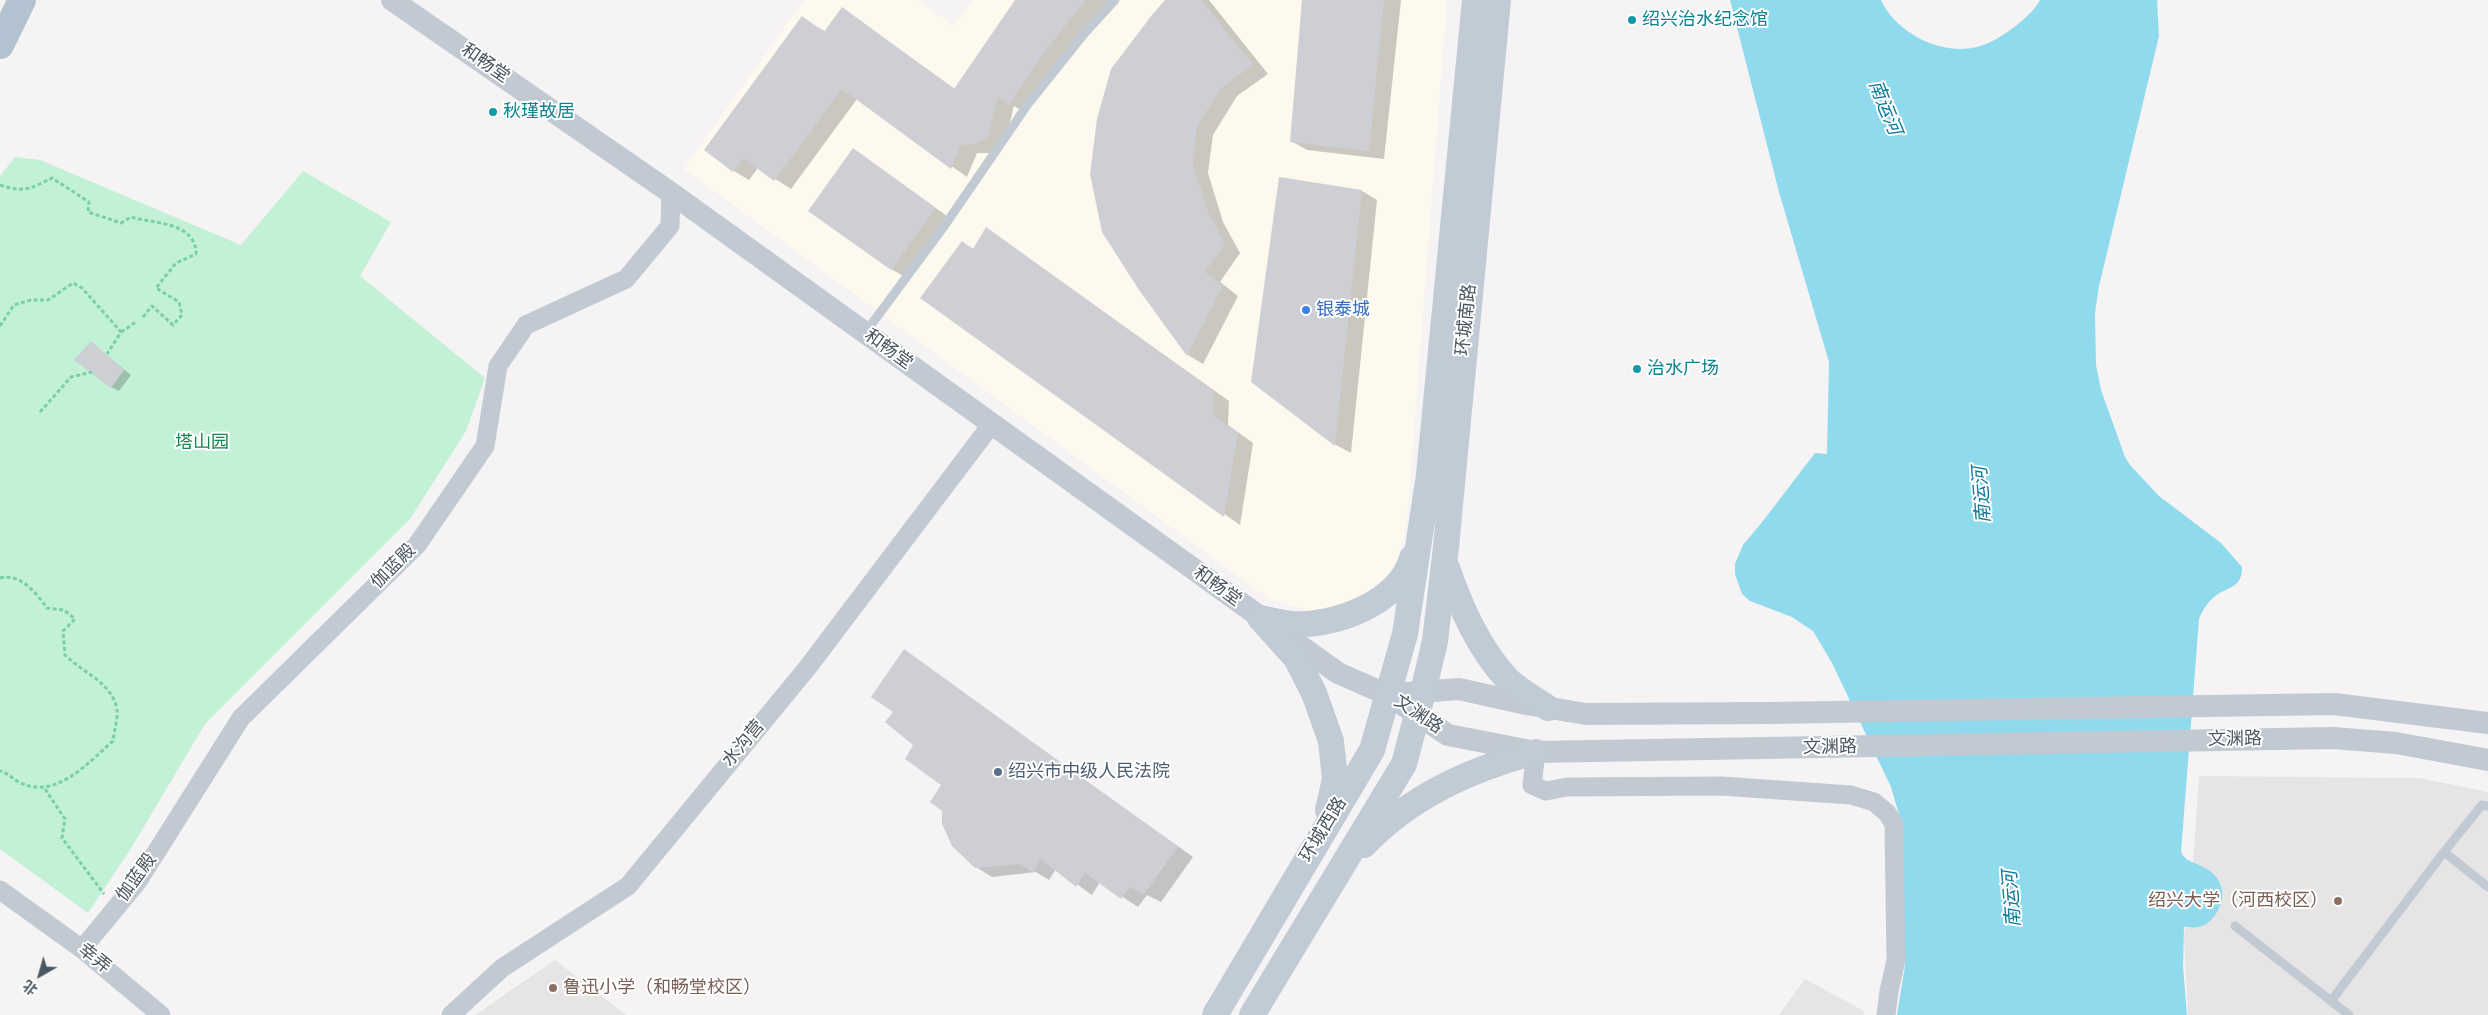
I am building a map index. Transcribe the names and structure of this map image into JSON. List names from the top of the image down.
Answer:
{
  "streets": {
    "main road": ["环城南路", "环城西路"],
    "street": [
      "和畅堂",
      "伽蓝殿",
      "文渊路",
      "水沟营",
      "幸弄"
    ]
  },
  "crossings": [
    ["和畅堂", "伽蓝殿"],
    ["和畅堂", "文渊路"],
    ["和畅堂", "水沟营"],
    ["和畅堂", "环城西路"],
    ["环城南路", "环城西路"],
    ["伽蓝殿", "幸弄"],
    ["文渊路", "环城西路"]
  ],
  "water": ["南运河"],
  "parks": ["塔山园"],
  "places": [
    "绍兴治水纪念馆",
    "秋瑾故居",
    "银泰城",
    "治水广场",
    "绍兴市中级人民法院",
    "绍兴大学（河西校区）",
    "鲁迅小学（和畅堂校区）"
  ],
  "north": "bottom left"
}
